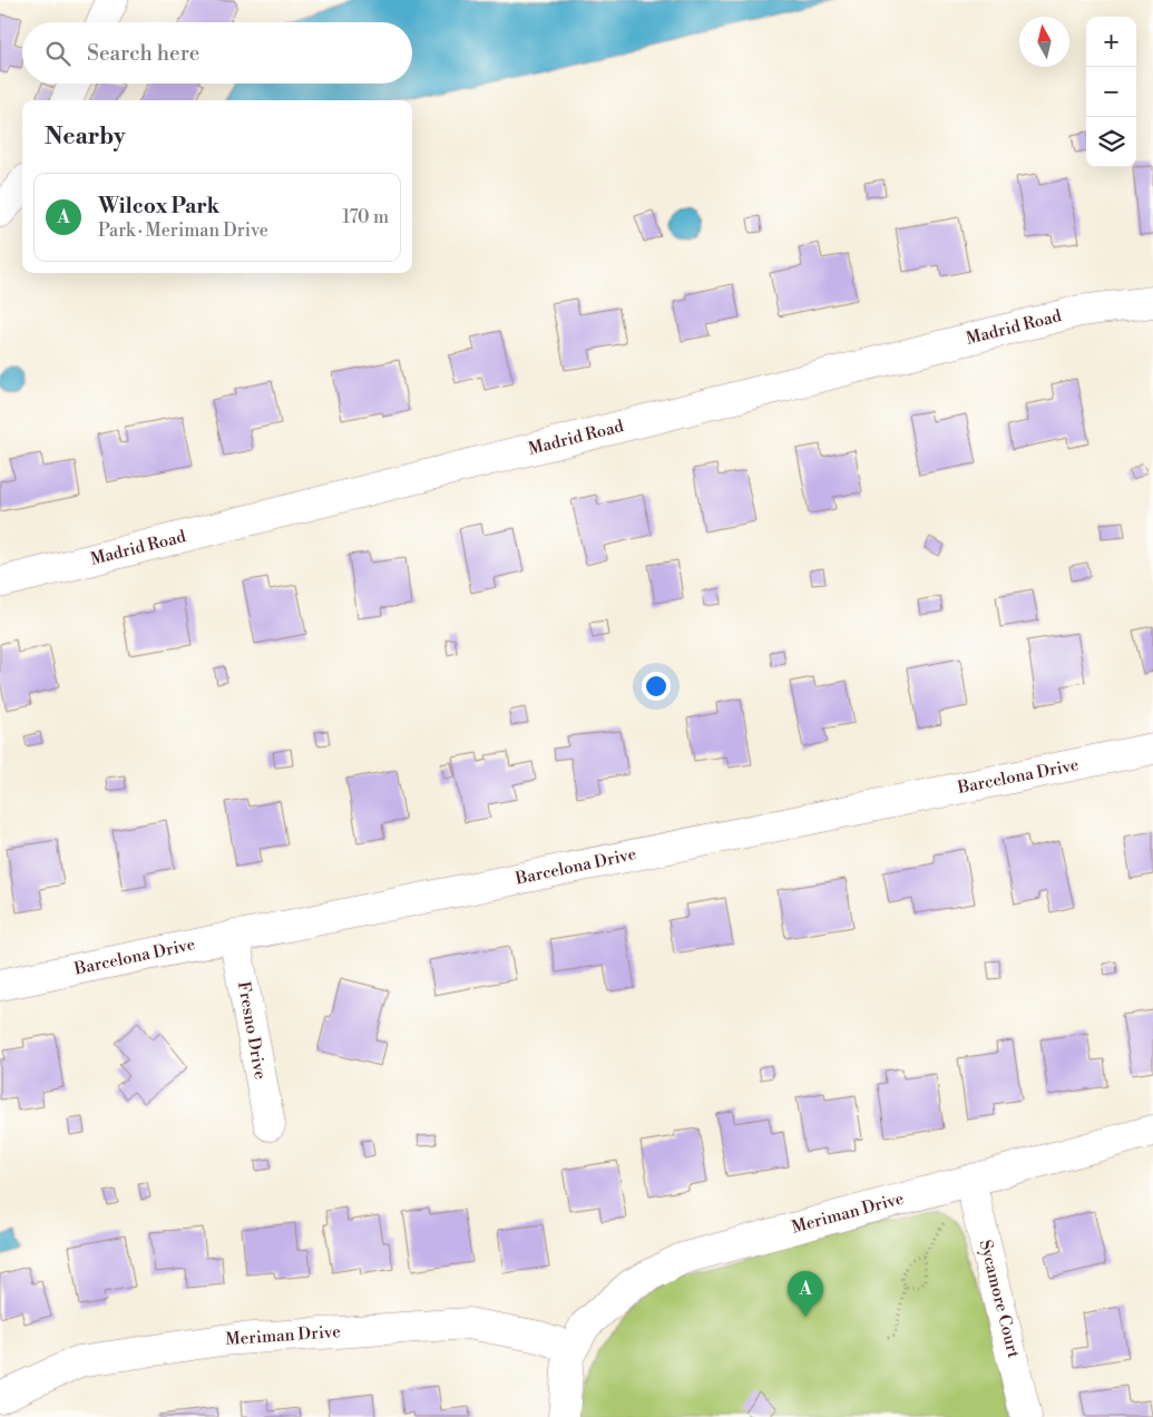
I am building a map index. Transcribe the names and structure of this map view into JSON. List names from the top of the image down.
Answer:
{
  "streets": {
    "street": [
      "Madrid Road",
      "Barcelona Drive",
      "Fresno Drive",
      "Meriman Drive",
      "Sycamore Court"
    ]
  },
  "crossings": [
    ["Barcelona Drive", "Fresno Drive"],
    ["Meriman Drive", "Sycamore Court"]
  ],
  "north": "top",
  "page": {
    "map_buttons": ["+", "−"],
    "search": "Search here",
    "heading": "Nearby",
    "list": [
      {
        "mark": "A",
        "name": "Wilcox Park",
        "note": "Park · Meriman Drive",
        "value": "170 m"
      }
    ],
    "pins": "A"
  }
}
